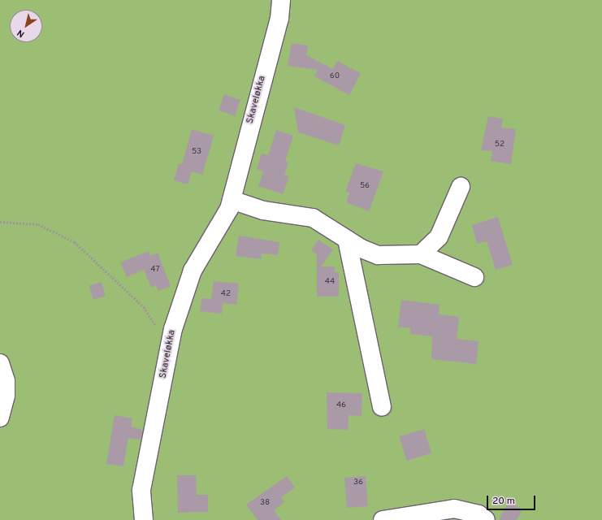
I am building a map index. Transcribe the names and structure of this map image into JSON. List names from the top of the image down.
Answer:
{
  "streets": {
    "street": ["Skaveløkka"]
  },
  "house_numbers": [
    "60",
    "52",
    "53",
    "56",
    "47",
    "44",
    "42",
    "46",
    "36",
    "38"
  ],
  "scale_bar": "20 m",
  "north": "bottom left"
}
